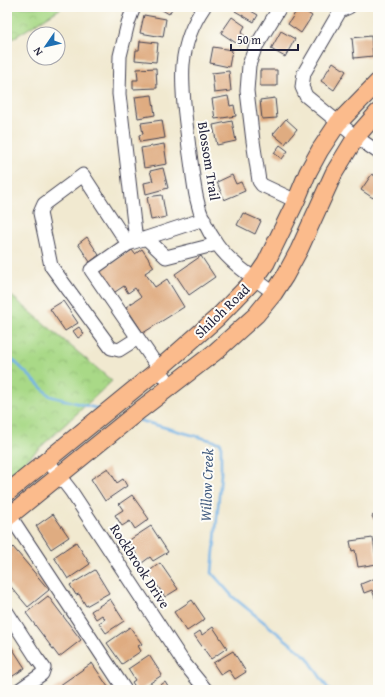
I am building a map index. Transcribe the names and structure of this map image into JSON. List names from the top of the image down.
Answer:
{
  "streets": {
    "main road": ["Shiloh Road"],
    "street": ["Blossom Trail", "Rockbrook Drive"]
  },
  "crossings": [
    ["Blossom Trail", "Shiloh Road"],
    ["Shiloh Road", "Rockbrook Drive"]
  ],
  "water": ["Willow Creek"],
  "scale_bar": "50 m",
  "north": "bottom left"
}
